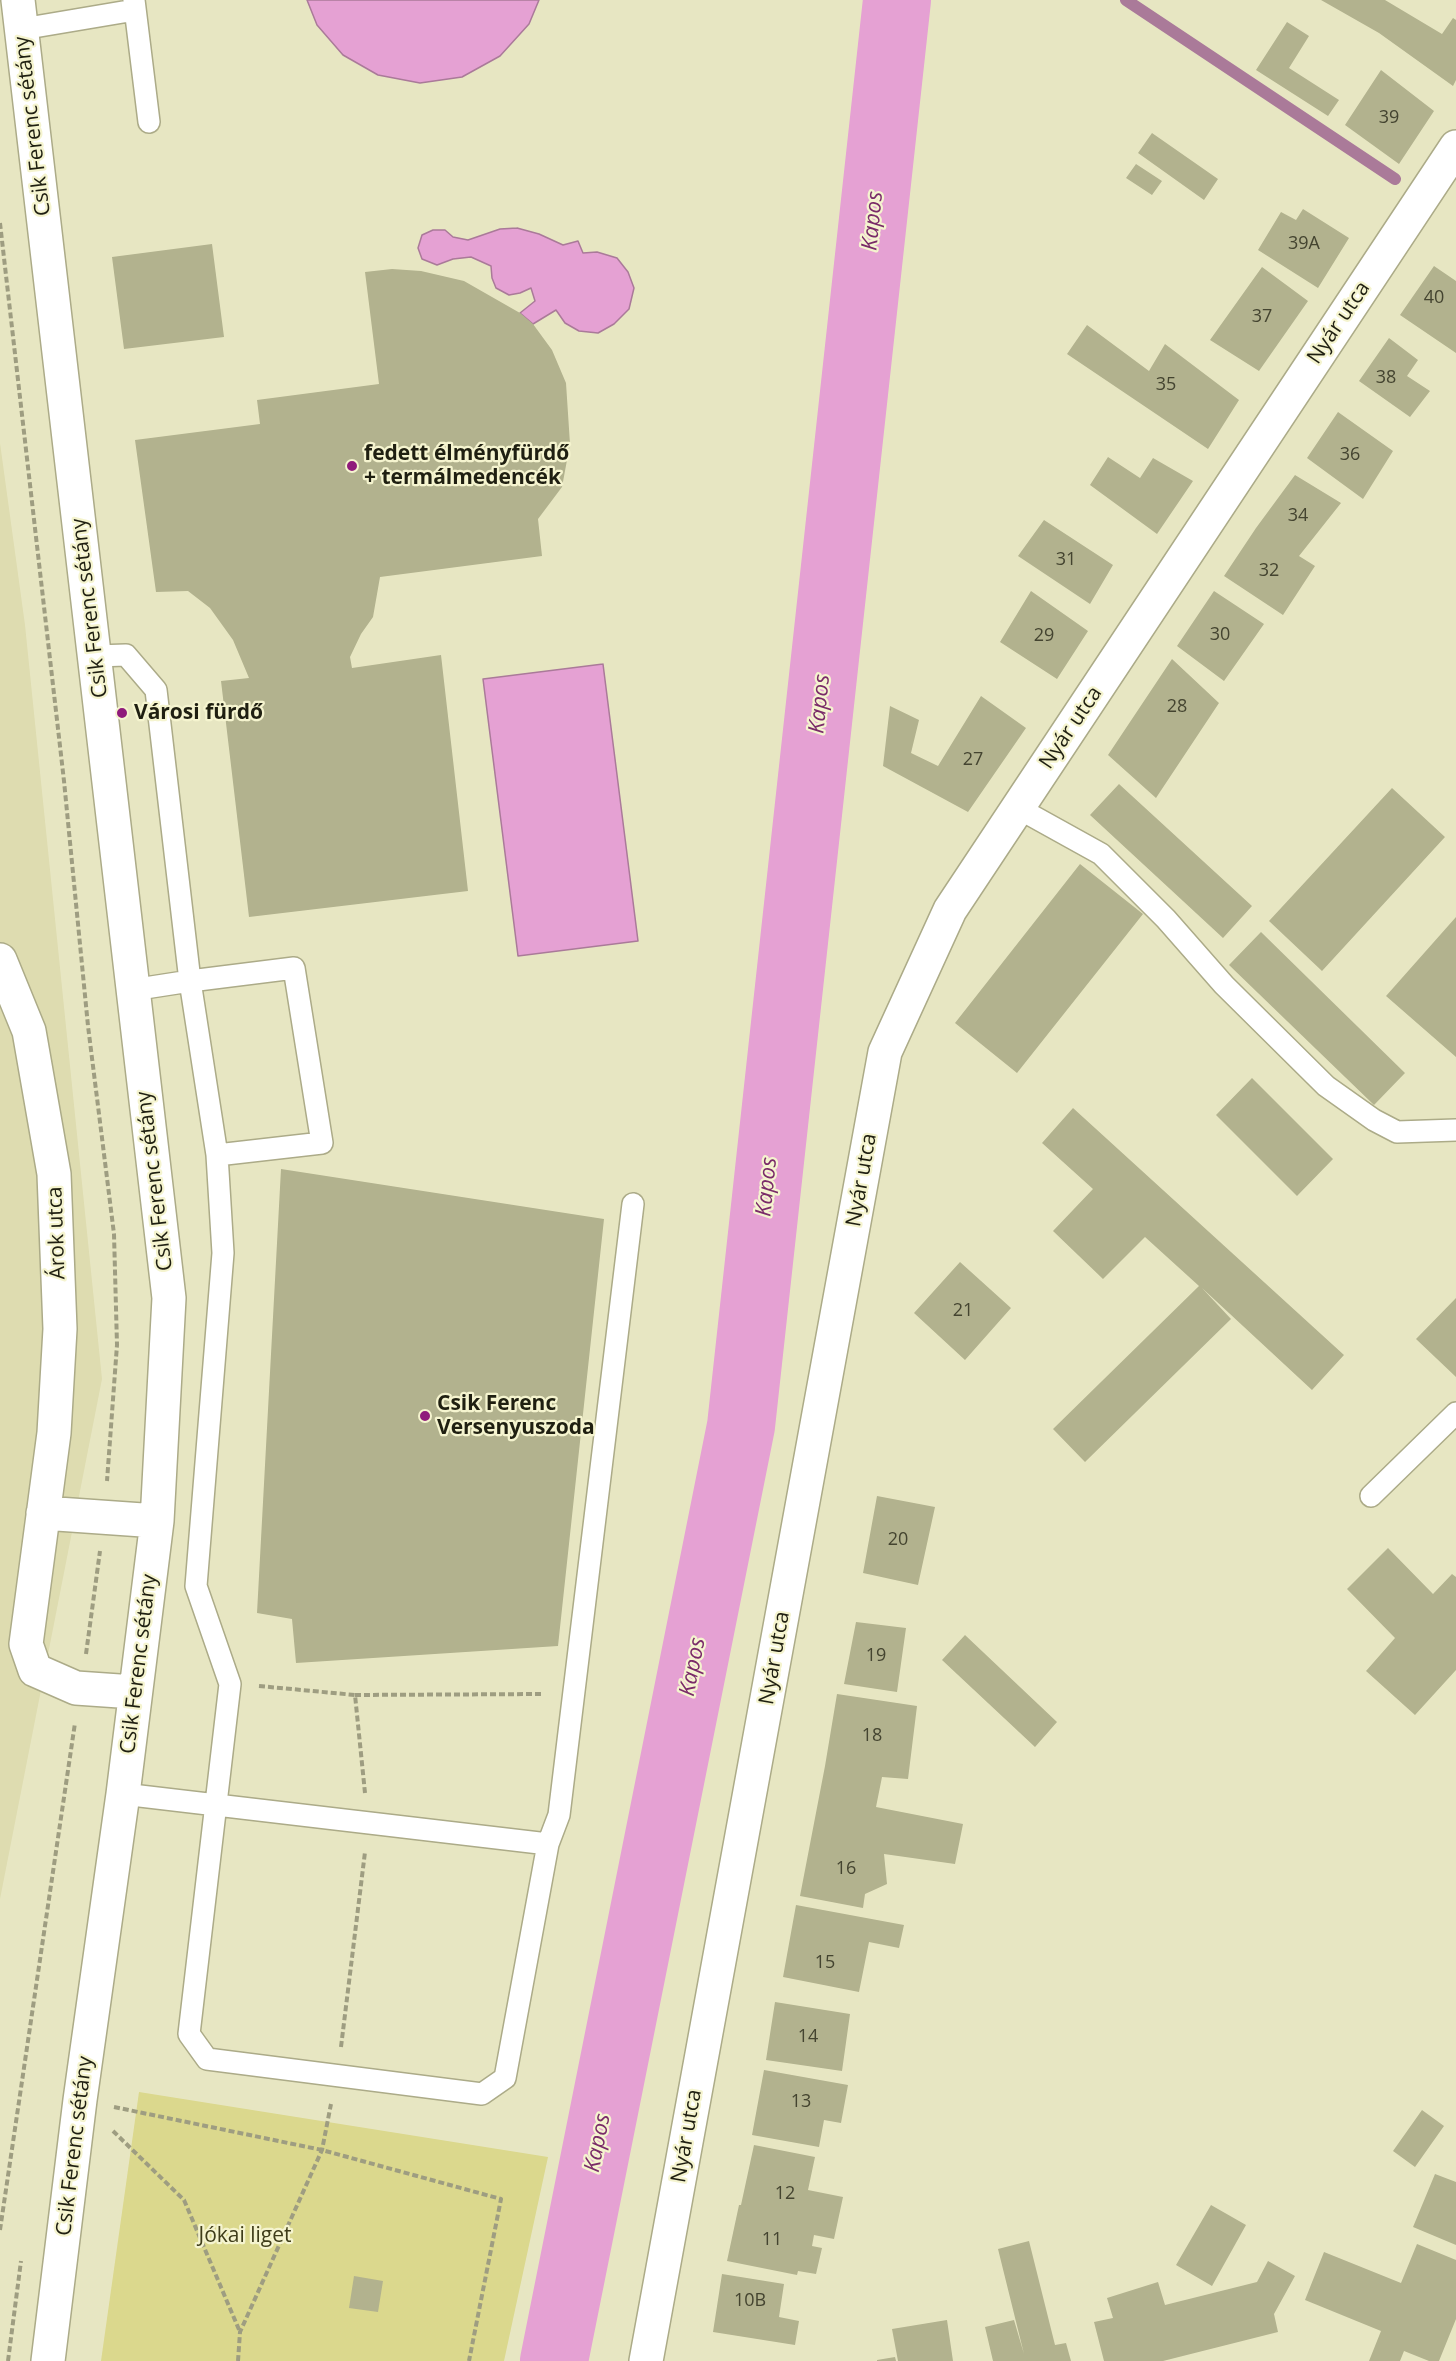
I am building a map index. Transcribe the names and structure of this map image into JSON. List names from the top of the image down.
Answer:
{
  "streets": {
    "street": ["Csik Ferenc sétány", "Nyár utca", "Árok utca"]
  },
  "crossings": [
    ["Csik Ferenc sétány", "Árok utca"]
  ],
  "water": ["Kapos"],
  "parks": ["Jókai liget"],
  "places": ["fedett élményfürdő + termálmedencék", "Városi fürdő", "Csik Ferenc Versenyuszoda"],
  "house_numbers": [
    "39",
    "39A",
    "40",
    "37",
    "38",
    "35",
    "36",
    "34",
    "31",
    "32",
    "30",
    "29",
    "28",
    "27",
    "21",
    "20",
    "19",
    "18",
    "16",
    "15",
    "14",
    "13",
    "12",
    "11",
    "10B"
  ]
}
